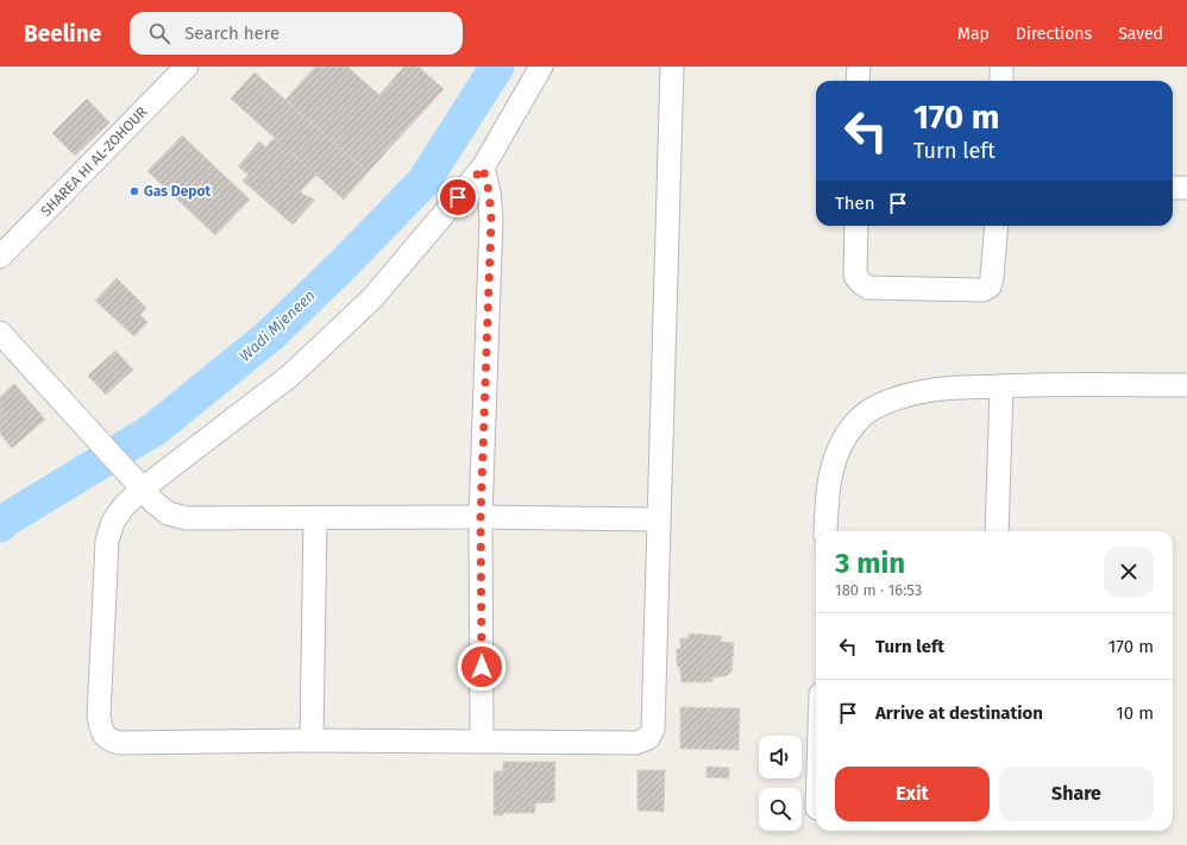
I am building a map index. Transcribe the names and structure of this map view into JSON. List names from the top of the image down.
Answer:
{
  "streets": {
    "street": ["SHAREA HI AL-ZOHOUR"]
  },
  "water": ["Wadi Mjeneen"],
  "places": ["Gas Depot"],
  "page": {
    "header": "Beeline",
    "search": "Search here",
    "nav": ["Map", "Directions", "Saved"],
    "turn": ["170 m", "Turn left"],
    "then": "Then",
    "heading": ["3 min", "180 m · 16:53"],
    "list": [
      {
        "name": "Turn left",
        "value": "170 m"
      },
      {
        "name": "Arrive at destination",
        "value": "10 m"
      }
    ],
    "buttons": ["Exit", "Share"]
  }
}
